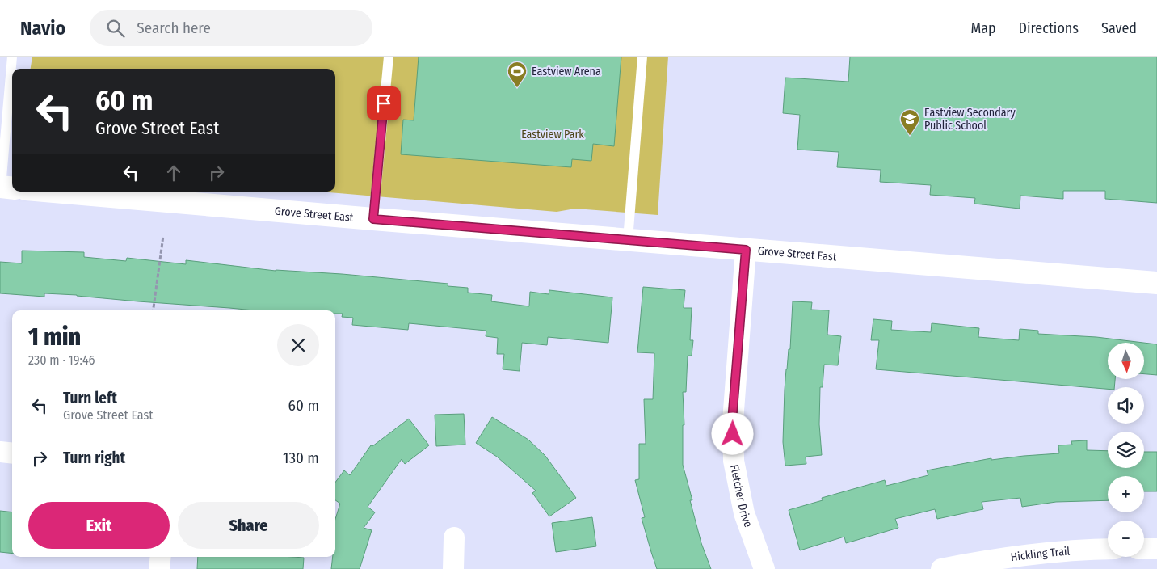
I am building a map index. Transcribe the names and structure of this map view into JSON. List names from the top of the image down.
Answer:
{
  "streets": {
    "street": ["Grove Street East", "Fletcher Drive", "Hickling Trail"]
  },
  "crossings": [
    ["Grove Street East", "Fletcher Drive"]
  ],
  "parks": ["Eastview Park"],
  "places": {
    "sports": ["Eastview Arena"],
    "school or university": ["Eastview Secondary Public School"]
  },
  "north": "bottom",
  "page": {
    "header": "Navio",
    "search": "Search here",
    "nav": ["Map", "Directions", "Saved"],
    "turn": ["60 m", "Grove Street East"],
    "heading": ["1 min", "230 m · 19:46"],
    "map_buttons": ["+", "−"],
    "list": [
      {
        "name": "Turn left",
        "note": "Grove Street East",
        "value": "60 m"
      },
      {
        "name": "Turn right",
        "value": "130 m"
      }
    ],
    "buttons": ["Exit", "Share"]
  }
}
